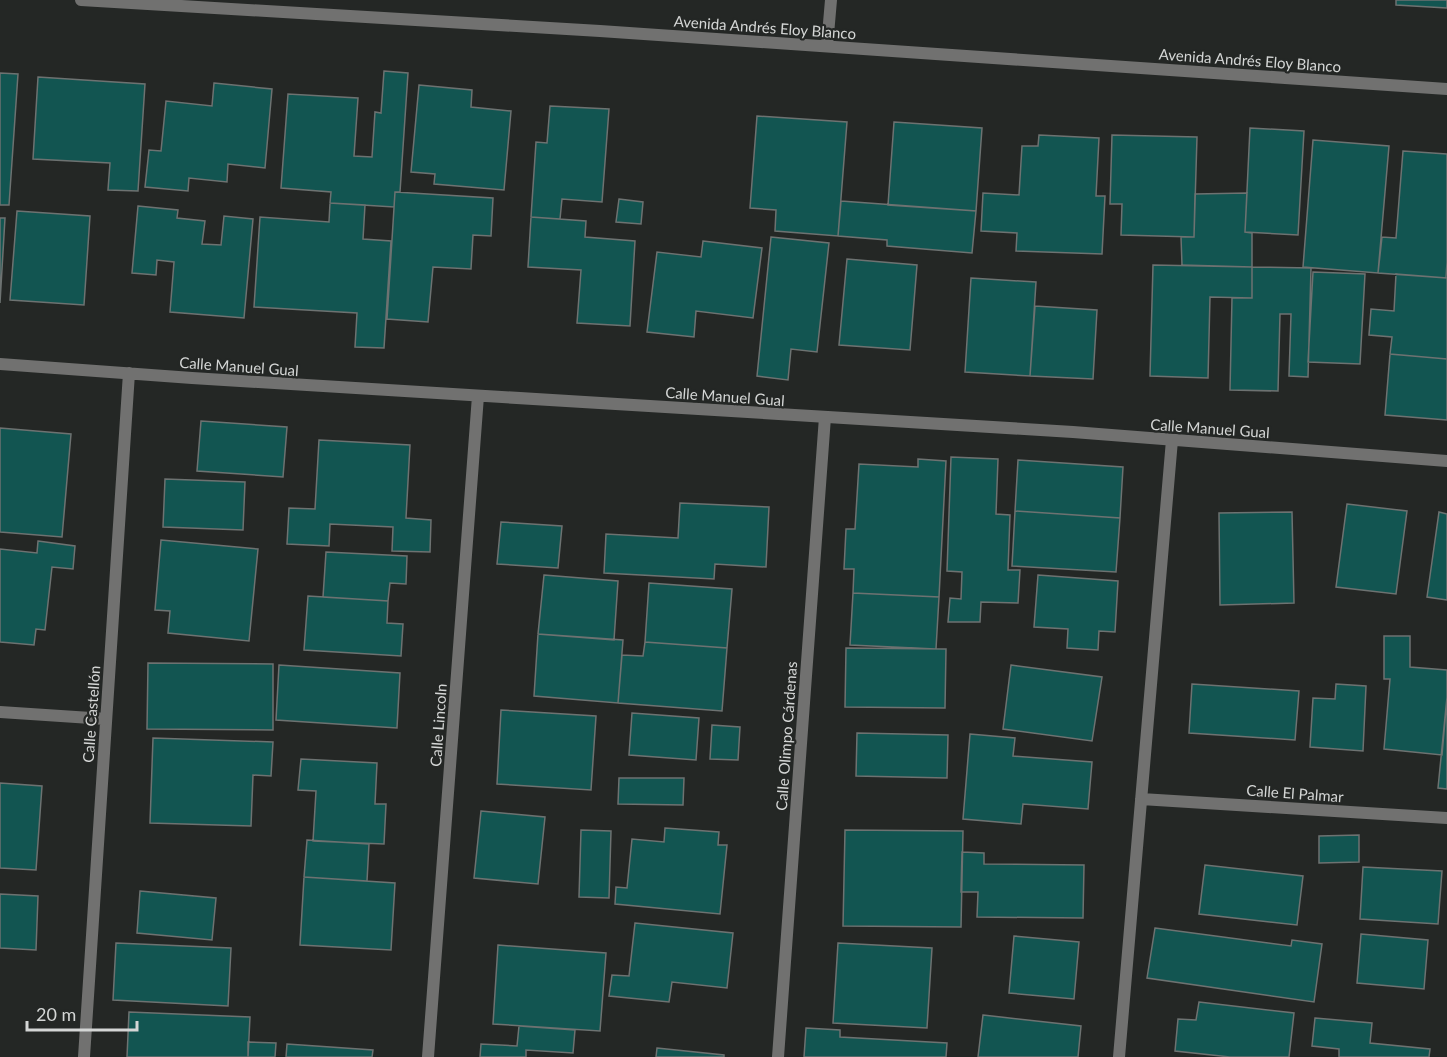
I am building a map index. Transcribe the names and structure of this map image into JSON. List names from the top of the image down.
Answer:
{
  "streets": {
    "street": [
      "Avenida Andrés Eloy Blanco",
      "Calle Manuel Gual",
      "Calle Castellón",
      "Calle Lincoln",
      "Calle Olimpo Cárdenas",
      "Calle El Palmar"
    ]
  },
  "crossings": [
    ["Calle Manuel Gual", "Calle Castellón"],
    ["Calle Manuel Gual", "Calle Lincoln"],
    ["Calle Manuel Gual", "Calle Olimpo Cárdenas"]
  ],
  "scale_bar": "20 m"
}
